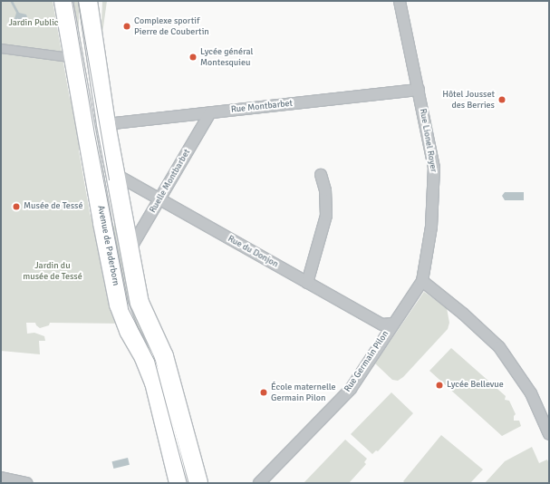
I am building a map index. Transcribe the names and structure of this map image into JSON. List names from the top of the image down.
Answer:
{
  "streets": {
    "main road": ["Avenue de Paderborn"],
    "street": [
      "Rue Montbarbet",
      "Rue Lionel Royer",
      "Ruelle Montbarbet",
      "Rue du Donjon",
      "Rue Germain Pilon"
    ]
  },
  "crossings": [
    ["Rue Montbarbet", "Rue Lionel Royer"],
    ["Rue Montbarbet", "Ruelle Montbarbet"],
    ["Rue Lionel Royer", "Rue Germain Pilon"],
    ["Ruelle Montbarbet", "Rue du Donjon"],
    ["Rue du Donjon", "Rue Germain Pilon"]
  ],
  "parks": ["Jardin Public", "Jardin du musée de Tessé"],
  "places": [
    "Complexe sportif Pierre de Coubertin",
    "Lycée général Montesquieu",
    "Hôtel Jousset des Berries",
    "Musée de Tessé",
    "Lycée Bellevue",
    "École maternelle Germain Pilon"
  ]
}
